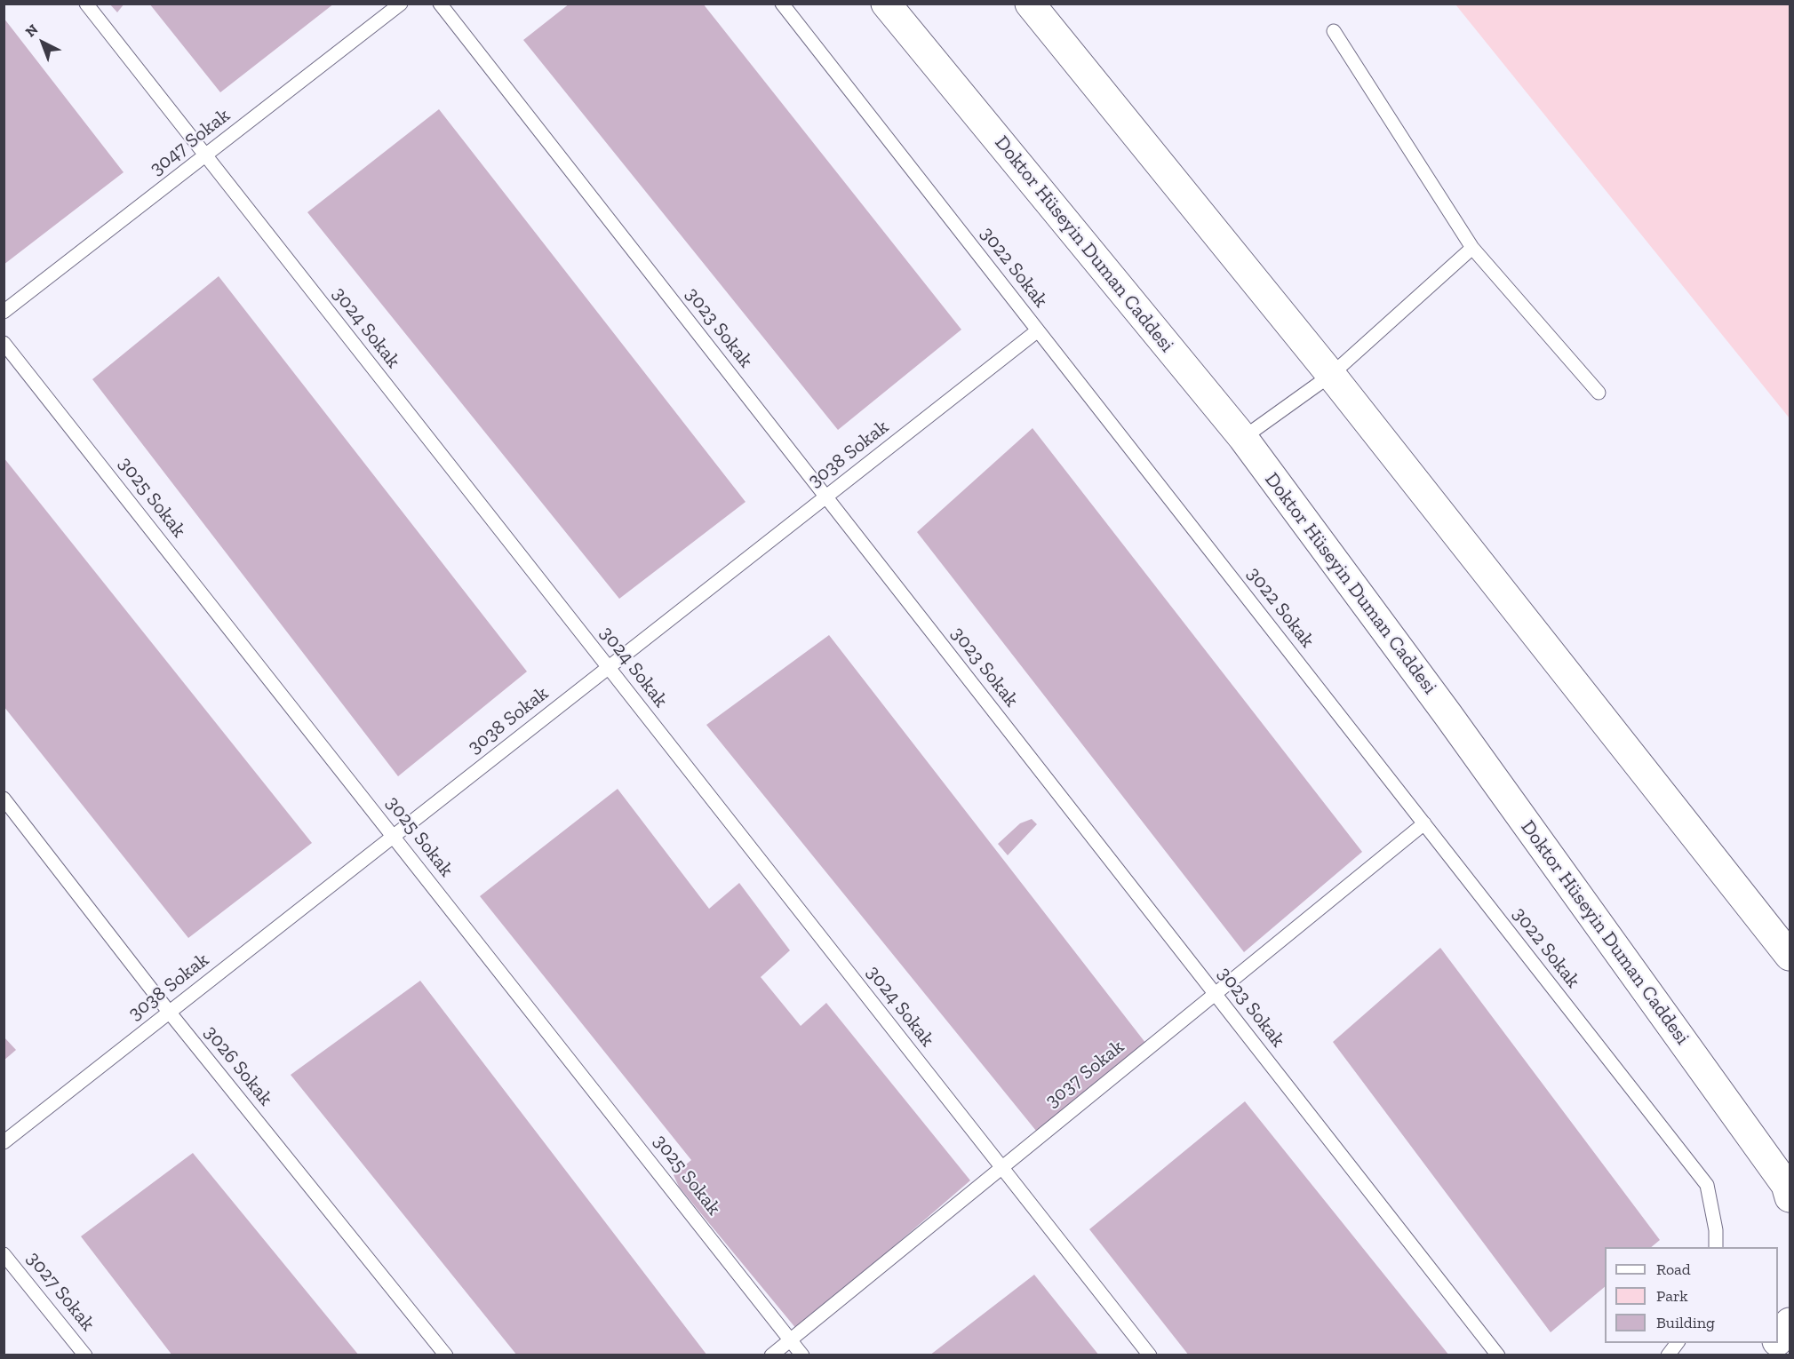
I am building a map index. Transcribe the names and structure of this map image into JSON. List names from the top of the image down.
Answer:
{
  "streets": {
    "main road": ["Doktor Hüseyin Duman Caddesi"],
    "lane": [
      "3047 Sokak",
      "3022 Sokak",
      "3024 Sokak",
      "3023 Sokak",
      "3038 Sokak",
      "3025 Sokak",
      "3026 Sokak",
      "3037 Sokak",
      "3027 Sokak"
    ]
  },
  "crossings": [
    ["3047 Sokak", "3024 Sokak"],
    ["3022 Sokak", "3038 Sokak"],
    ["3022 Sokak", "3037 Sokak"],
    ["3024 Sokak", "3038 Sokak"],
    ["3024 Sokak", "3037 Sokak"],
    ["3023 Sokak", "3038 Sokak"],
    ["3023 Sokak", "3037 Sokak"],
    ["3038 Sokak", "3025 Sokak"],
    ["3038 Sokak", "3026 Sokak"],
    ["3025 Sokak", "3037 Sokak"]
  ],
  "legend": ["Road", "Park", "Building"],
  "north": "top left"
}
